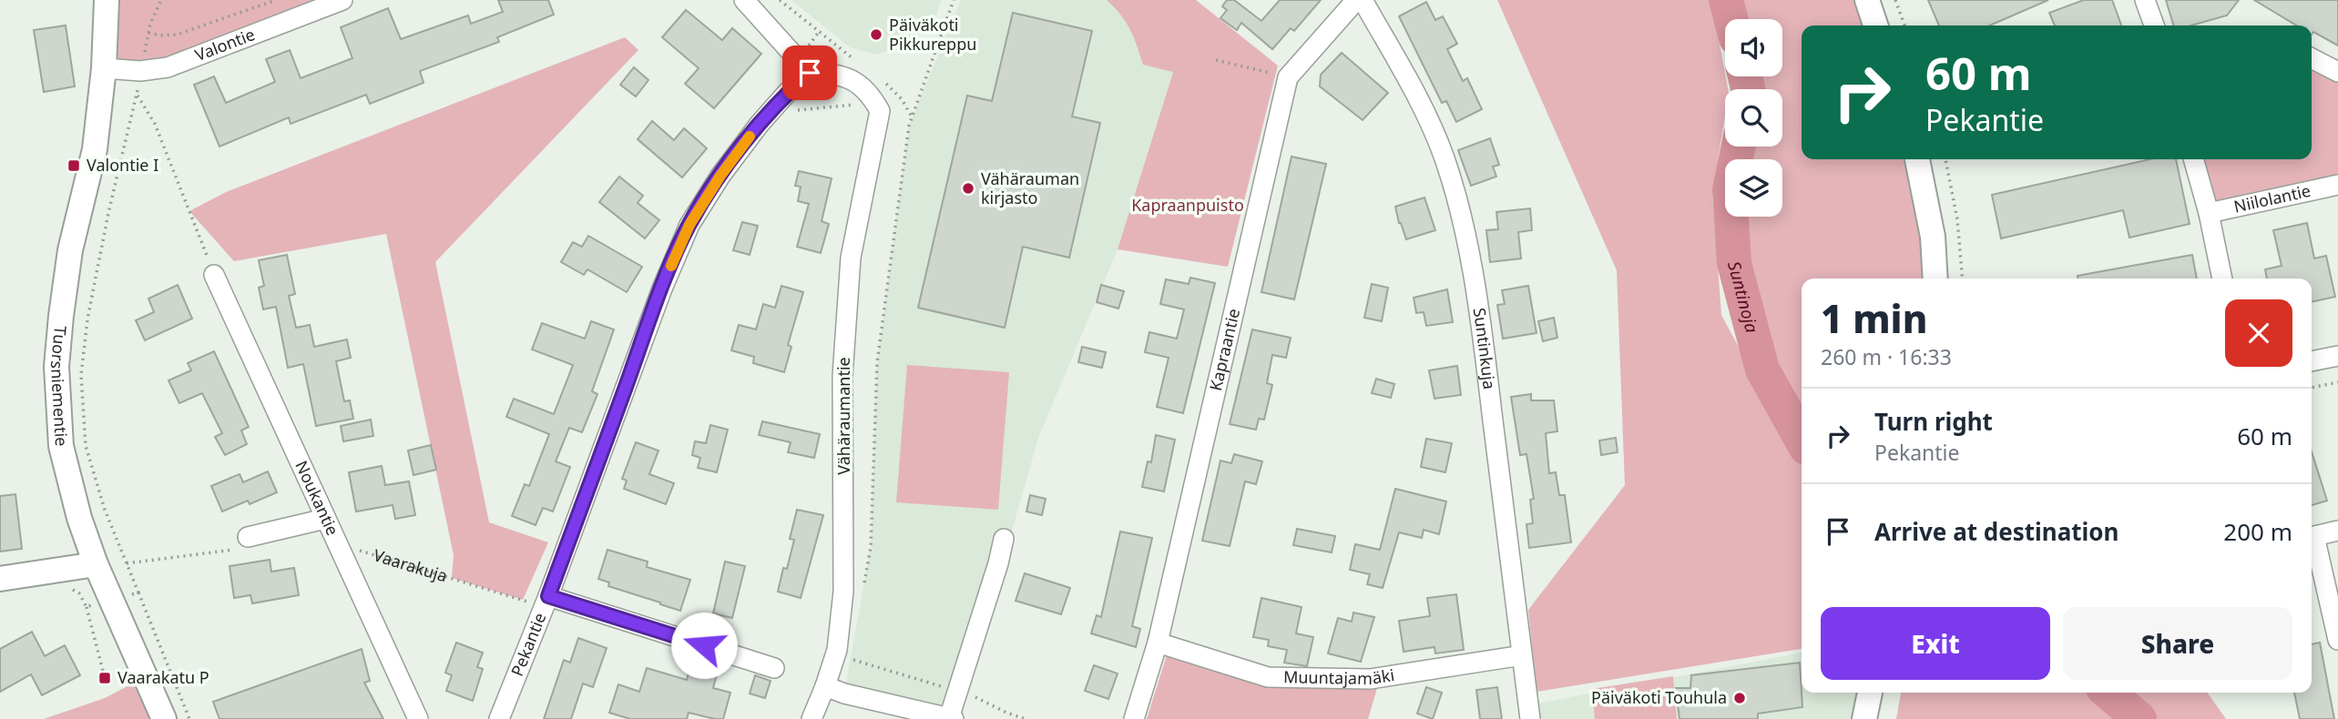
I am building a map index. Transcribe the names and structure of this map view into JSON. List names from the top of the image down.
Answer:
{
  "streets": {
    "main road": ["Tuorsniementie"],
    "street": [
      "Valontie",
      "Niilolantie",
      "Kapraantie",
      "Suntinkuja",
      "Vähäraumantie",
      "Noukantie",
      "Pekantie",
      "Muuntajamäki"
    ],
    "path": ["Vaarakuja"]
  },
  "crossings": [
    ["Valontie", "Tuorsniementie"],
    ["Kapraantie", "Muuntajamäki"],
    ["Suntinkuja", "Muuntajamäki"],
    ["Noukantie", "Vaarakuja"],
    ["Vaarakuja", "Pekantie"]
  ],
  "water": ["Suntinoja"],
  "parks": ["Kapraanpuisto"],
  "places": {
    "other": ["Päiväkoti Pikkureppu", "Vähärauman kirjasto", "Päiväkoti Touhula"],
    "transit": ["Valontie I", "Vaarakatu P"]
  },
  "page": {
    "turn": ["60 m", "Pekantie"],
    "heading": ["1 min", "260 m · 16:33"],
    "list": [
      {
        "name": "Turn right",
        "note": "Pekantie",
        "value": "60 m"
      },
      {
        "name": "Arrive at destination",
        "value": "200 m"
      }
    ],
    "buttons": ["Exit", "Share"]
  }
}
